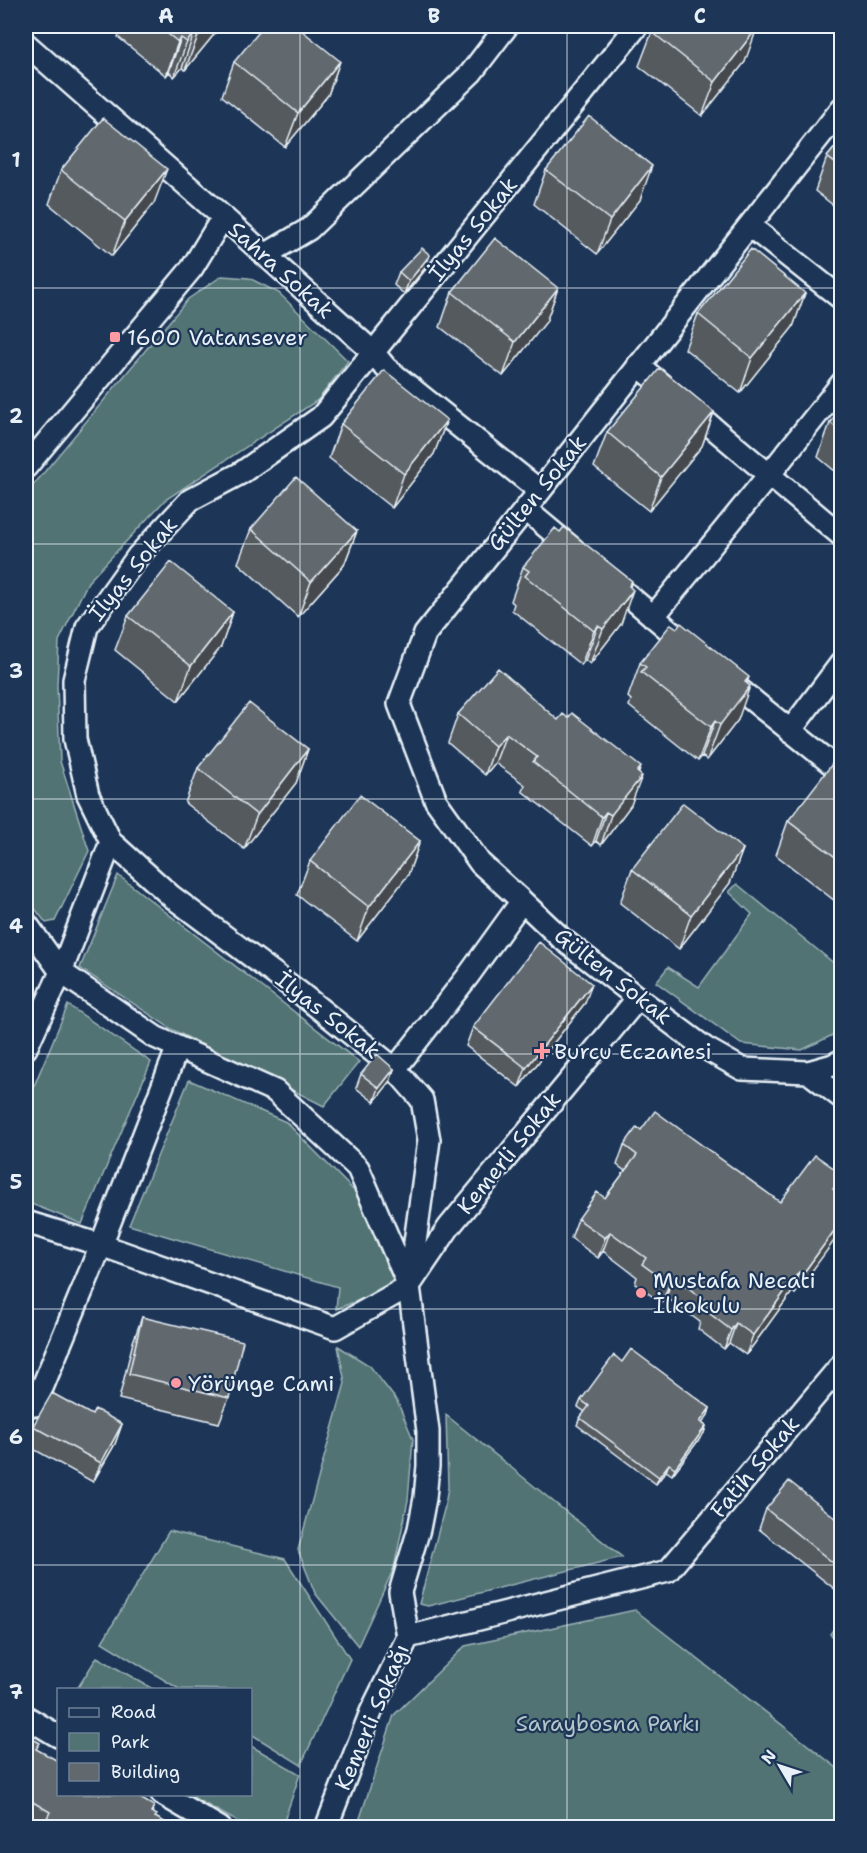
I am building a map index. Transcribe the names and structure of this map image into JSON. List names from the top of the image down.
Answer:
{
  "streets": {
    "street": [
      "İlyas Sokak",
      "Sahra Sokak",
      "Gülten Sokak",
      "Kemerli Sokak",
      "Fatih Sokak",
      "Kemerli Sokağı"
    ]
  },
  "crossings": [
    ["İlyas Sokak", "Sahra Sokak"],
    ["İlyas Sokak", "Kemerli Sokak"],
    ["İlyas Sokak", "Kemerli Sokağı"],
    ["Sahra Sokak", "Gülten Sokak"],
    ["Gülten Sokak", "Kemerli Sokak"],
    ["Kemerli Sokak", "Kemerli Sokağı"],
    ["Fatih Sokak", "Kemerli Sokağı"]
  ],
  "parks": ["Saraybosna Parkı"],
  "places": {
    "transit": ["1600 Vatansever"],
    "health": ["Burcu Eczanesi"],
    "other": ["Mustafa Necati İlkokulu", "Yörünge Cami"]
  },
  "legend": ["Road", "Park", "Building"],
  "north": "top left",
  "grid": {
    "columns": ["A", "B", "C"],
    "rows": [
      "1",
      "2",
      "3",
      "4",
      "5",
      "6",
      "7"
    ]
  }
}
